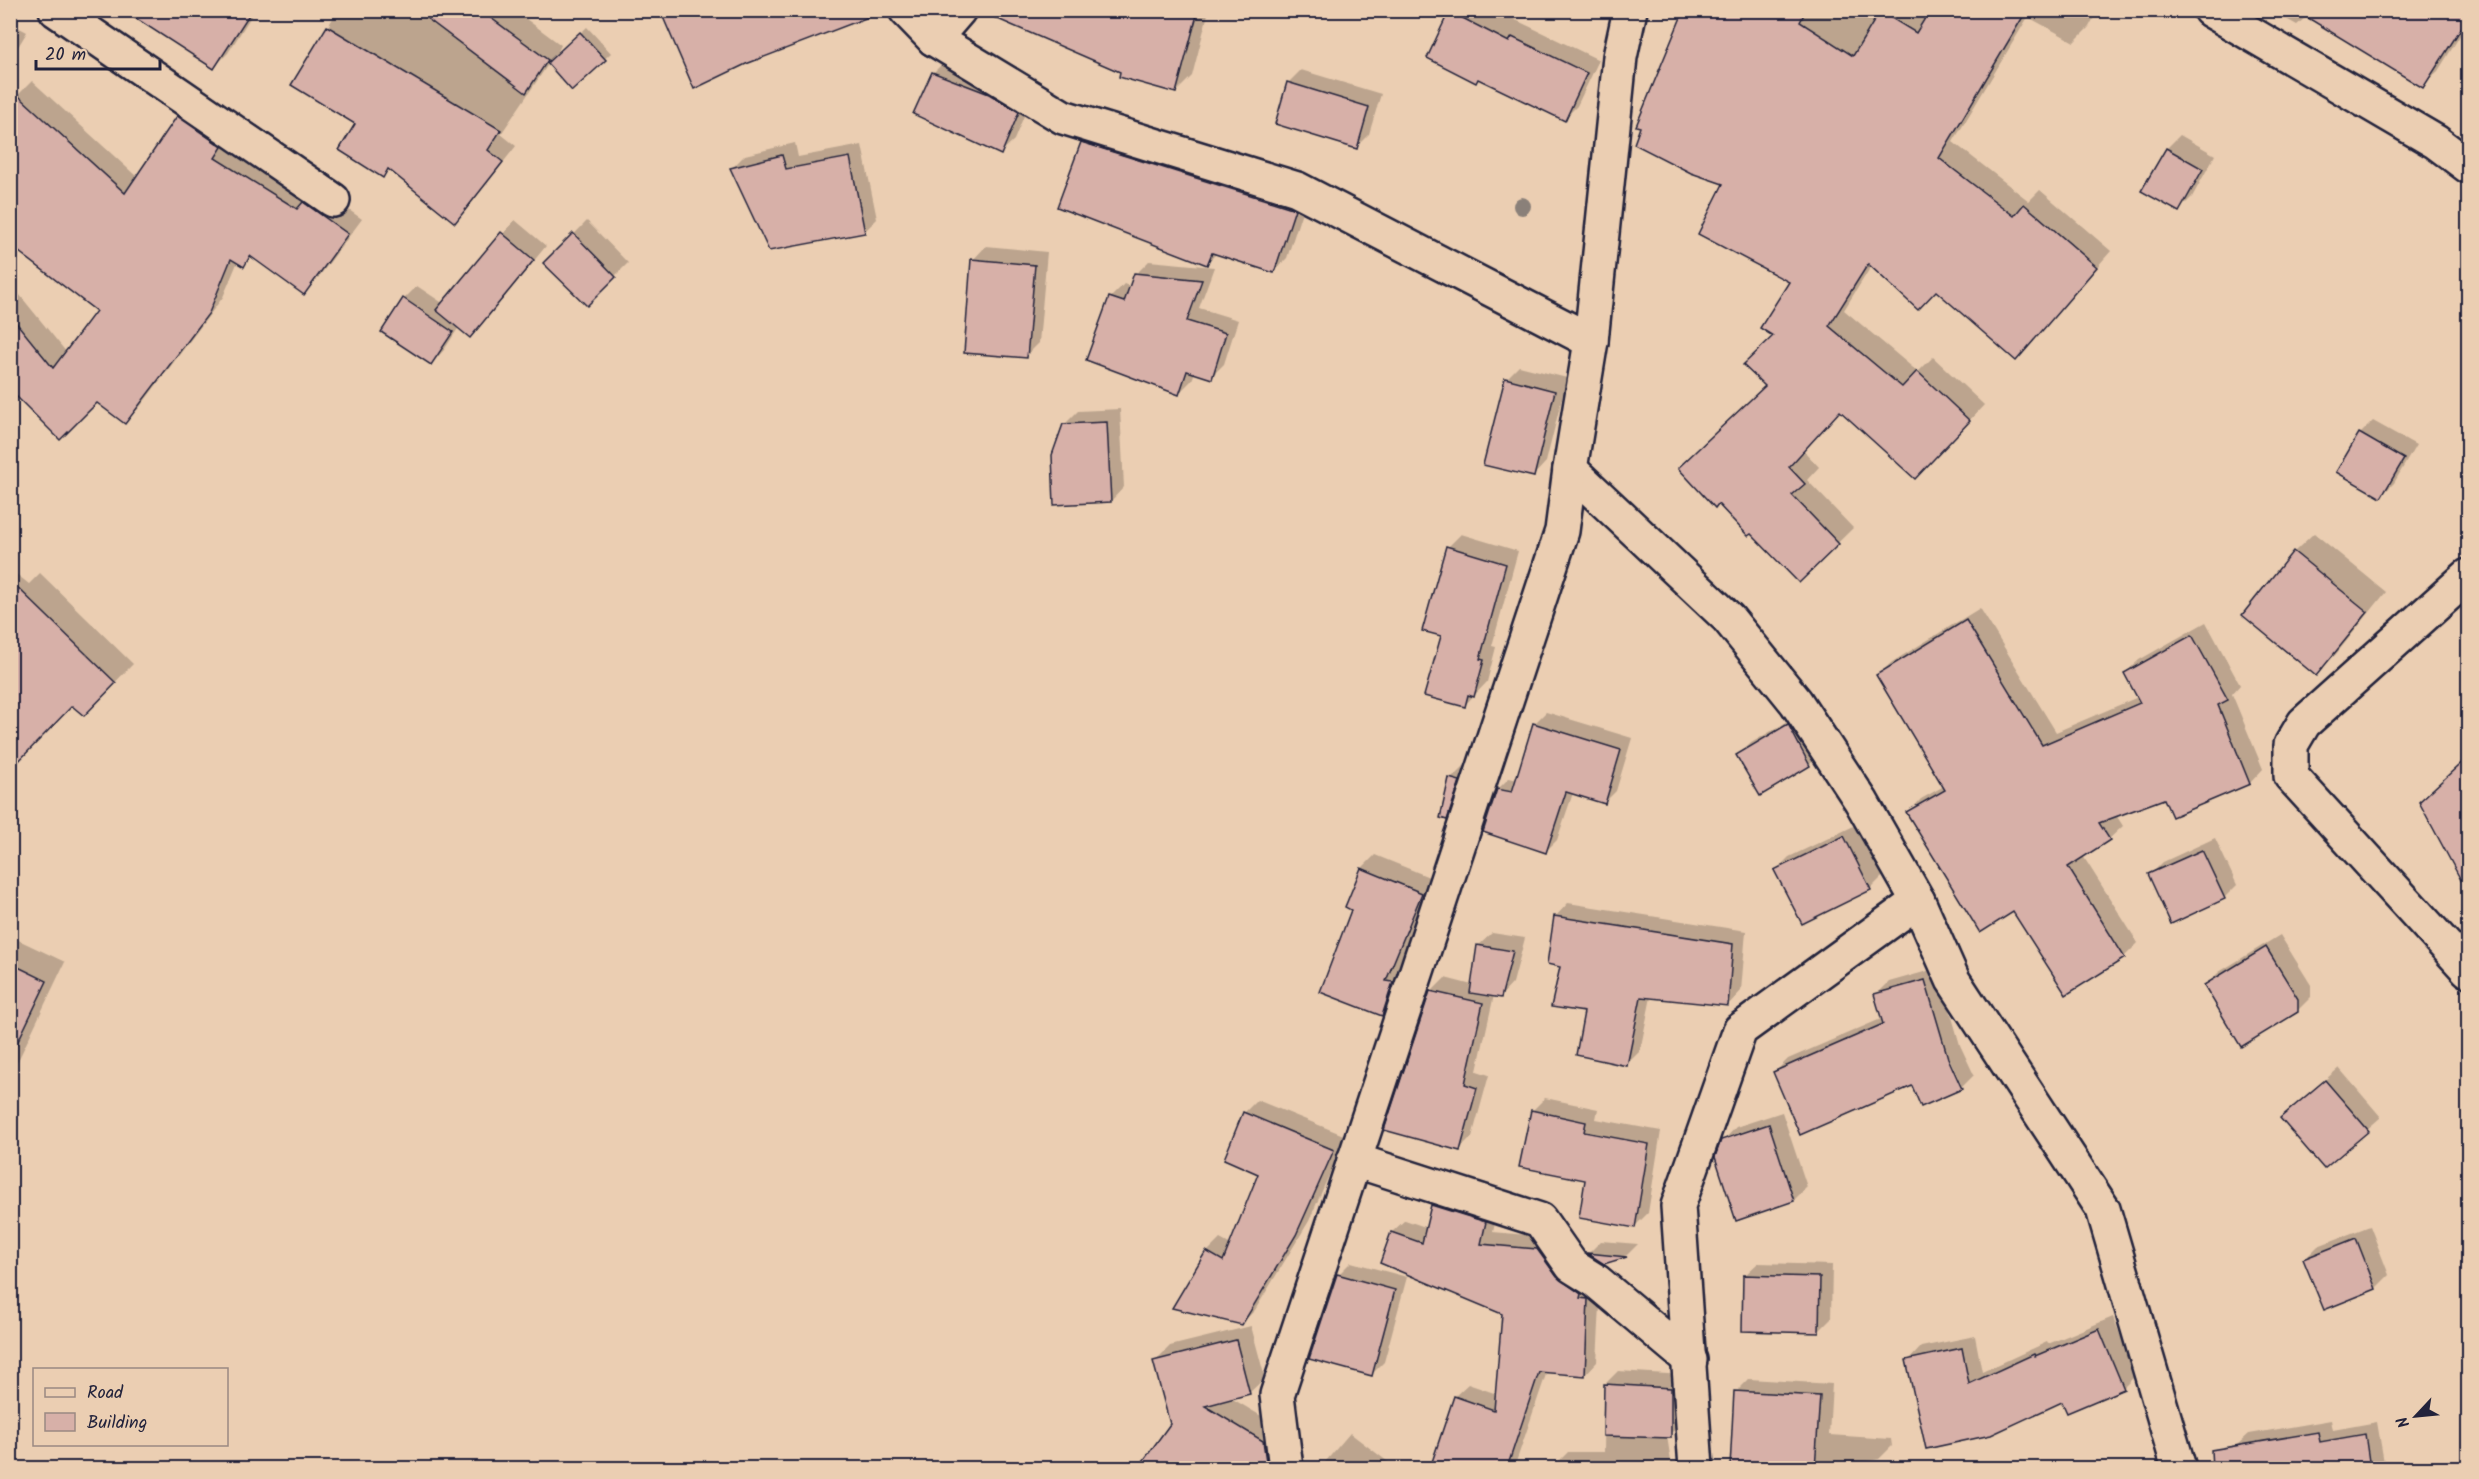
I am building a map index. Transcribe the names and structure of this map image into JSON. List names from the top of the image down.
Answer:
{
  "legend": ["Road", "Building"],
  "scale_bar": "20 m",
  "north": "bottom left"
}
